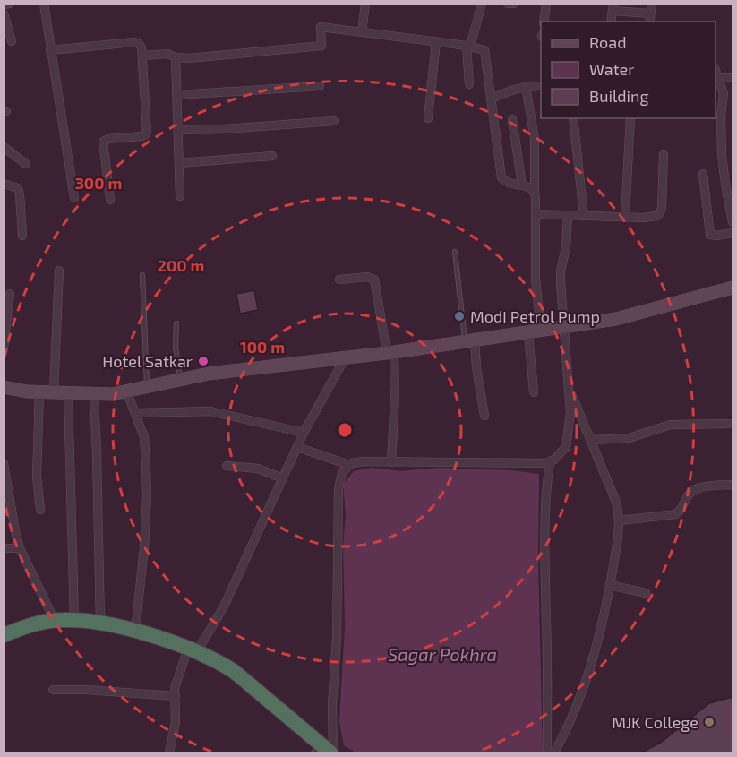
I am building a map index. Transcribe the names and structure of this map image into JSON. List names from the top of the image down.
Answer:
{
  "water": ["Sagar Pokhra"],
  "places": ["Modi Petrol Pump", "Hotel Satkar", "MJK College"],
  "legend": ["Road", "Water", "Building"],
  "rings": ["300 m", "200 m", "100 m"]
}
